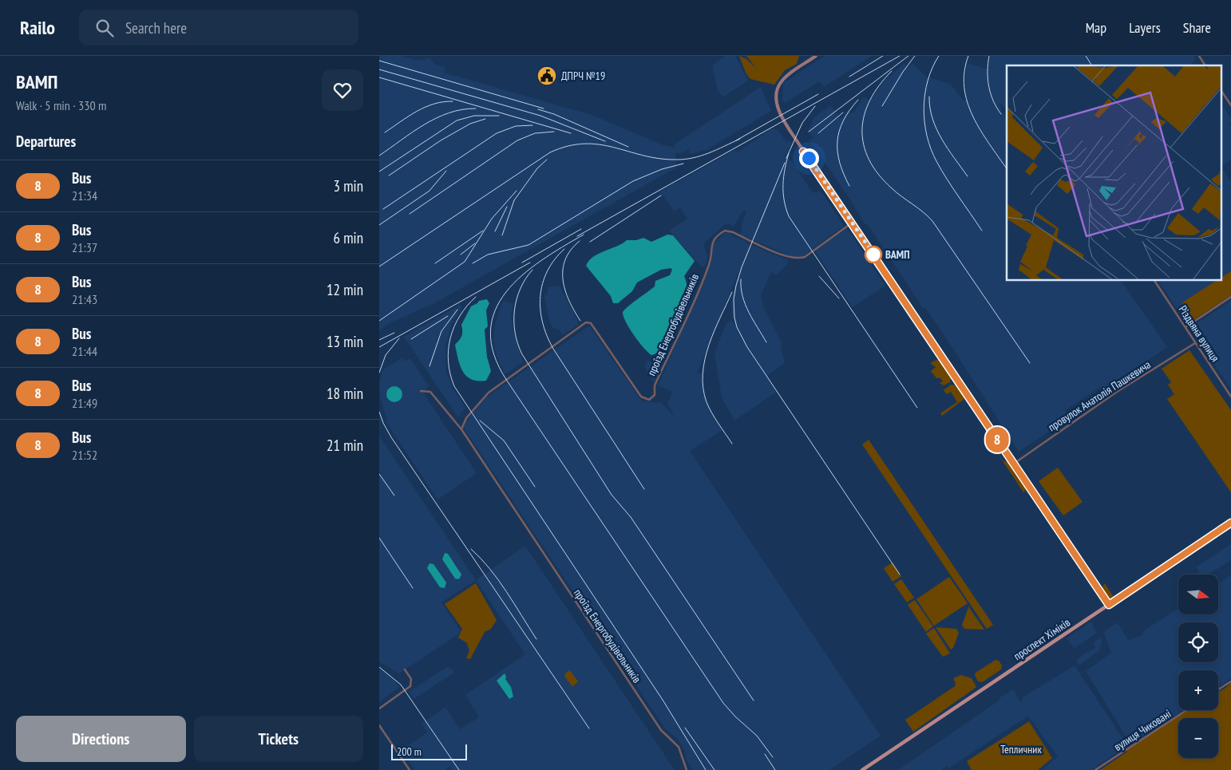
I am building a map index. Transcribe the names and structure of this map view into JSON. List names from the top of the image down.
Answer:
{
  "streets": {
    "main road": ["проспект Хіміків"],
    "street": [
      "проїзд Енергобудівельників",
      "Різдвяна вулиця",
      "провулок Анатолія Пашкевича",
      "вулиця Чиковані"
    ]
  },
  "crossings": [
    ["Різдвяна вулиця", "провулок Анатолія Пашкевича"]
  ],
  "parks": ["Тепличник"],
  "places": {
    "public building": ["ДПРЧ №19"],
    "other": ["ВАМП"]
  },
  "lines": ["bus line 8"],
  "scale_bar": "200 m",
  "north": "right",
  "page": {
    "header": "Railo",
    "search": "Search here",
    "nav": ["Map", "Layers", "Share"],
    "heading": [
      ["ВАМП", "Walk · 5 min · 330 m"],
      "Departures"
    ],
    "on_map": "8",
    "list": [
      {
        "mark": "8",
        "name": "Bus",
        "note": "21:34",
        "value": "3 min"
      },
      {
        "mark": "8",
        "name": "Bus",
        "note": "21:37",
        "value": "6 min"
      },
      {
        "mark": "8",
        "name": "Bus",
        "note": "21:43",
        "value": "12 min"
      },
      {
        "mark": "8",
        "name": "Bus",
        "note": "21:44",
        "value": "13 min"
      },
      {
        "mark": "8",
        "name": "Bus",
        "note": "21:49",
        "value": "18 min"
      },
      {
        "mark": "8",
        "name": "Bus",
        "note": "21:52",
        "value": "21 min"
      }
    ],
    "map_buttons": ["+", "−"],
    "buttons": ["Directions", "Tickets"],
    "scale": "200 m"
  }
}
